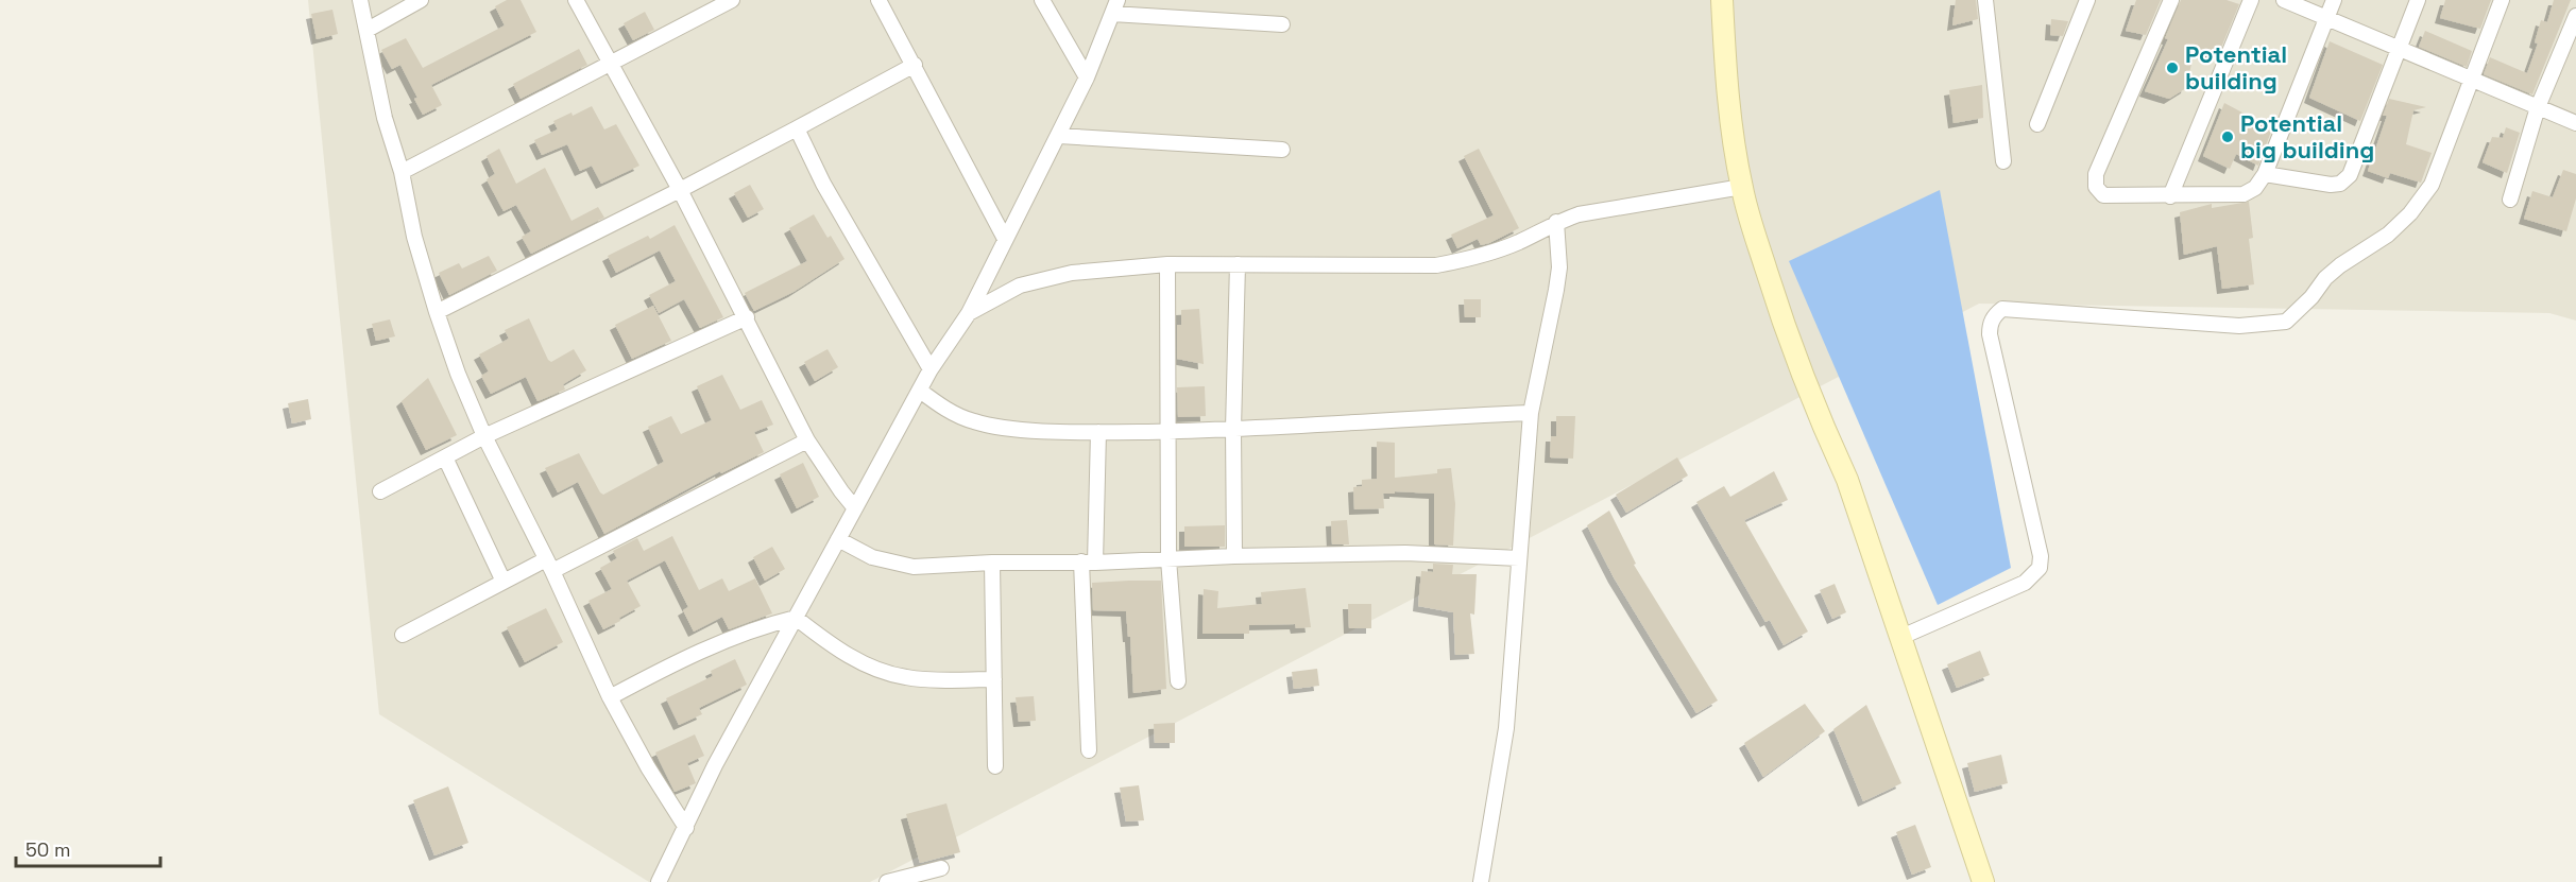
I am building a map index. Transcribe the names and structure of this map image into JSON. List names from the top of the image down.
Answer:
{
  "places": ["Potential building", "Potential big building"],
  "scale_bar": "50 m"
}
